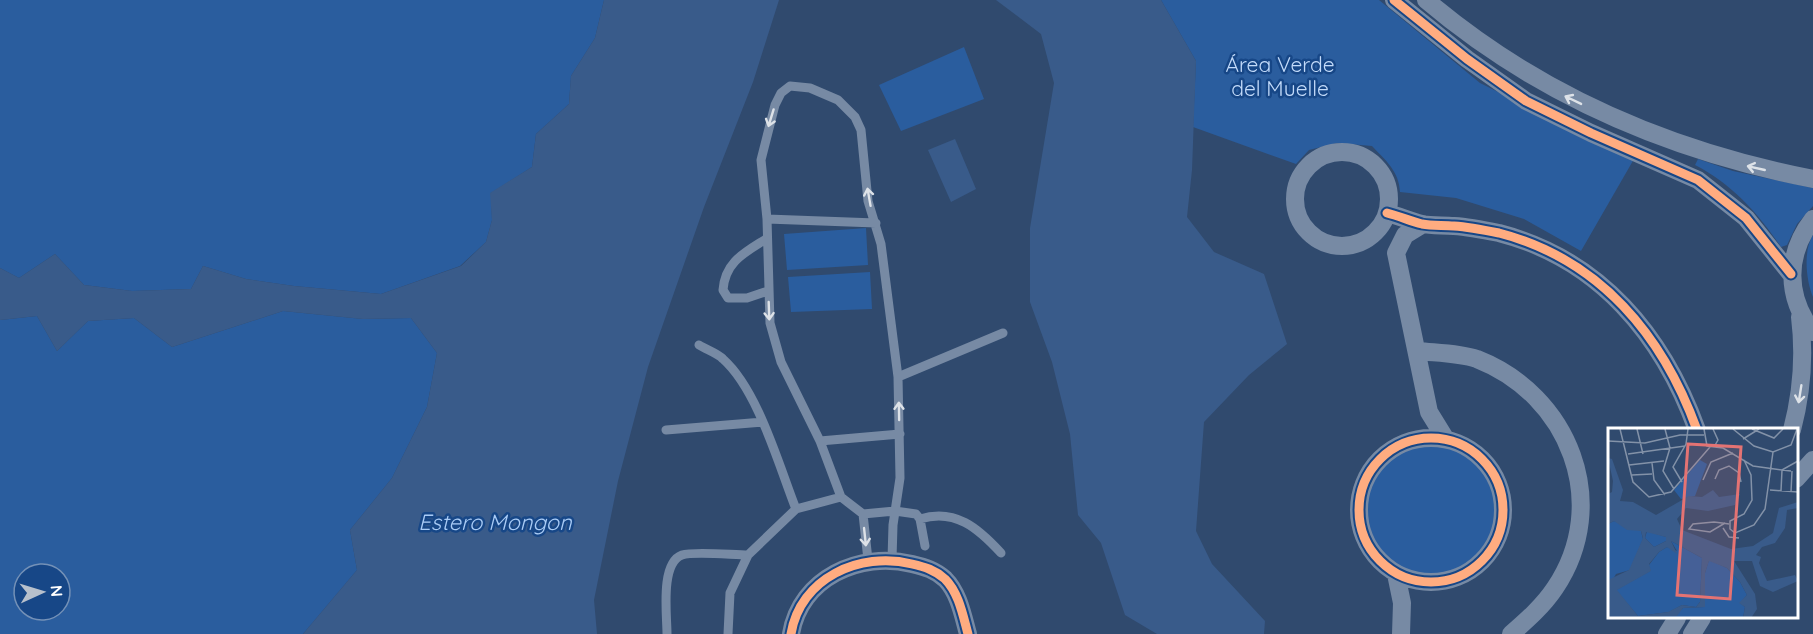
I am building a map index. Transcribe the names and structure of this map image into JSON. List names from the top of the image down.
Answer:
{
  "water": ["Estero Mongon"],
  "parks": ["Área Verde del Muelle"],
  "north": "right"
}
